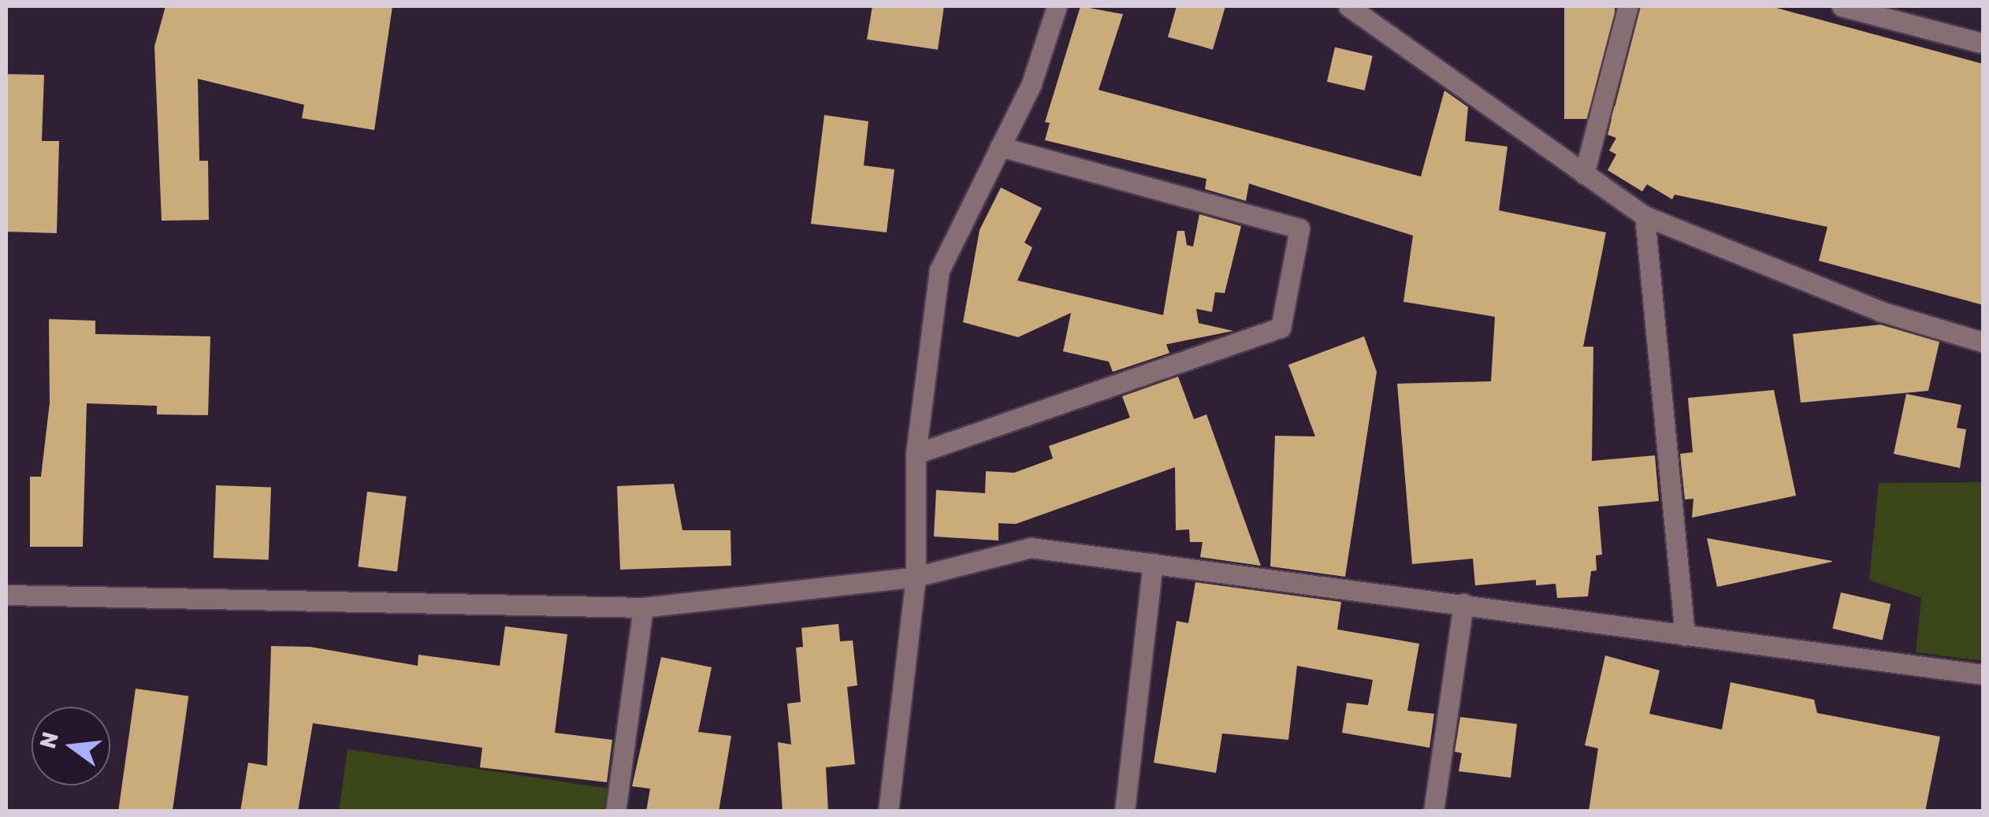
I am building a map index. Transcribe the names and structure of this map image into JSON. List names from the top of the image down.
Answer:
{
  "north": "left"
}
